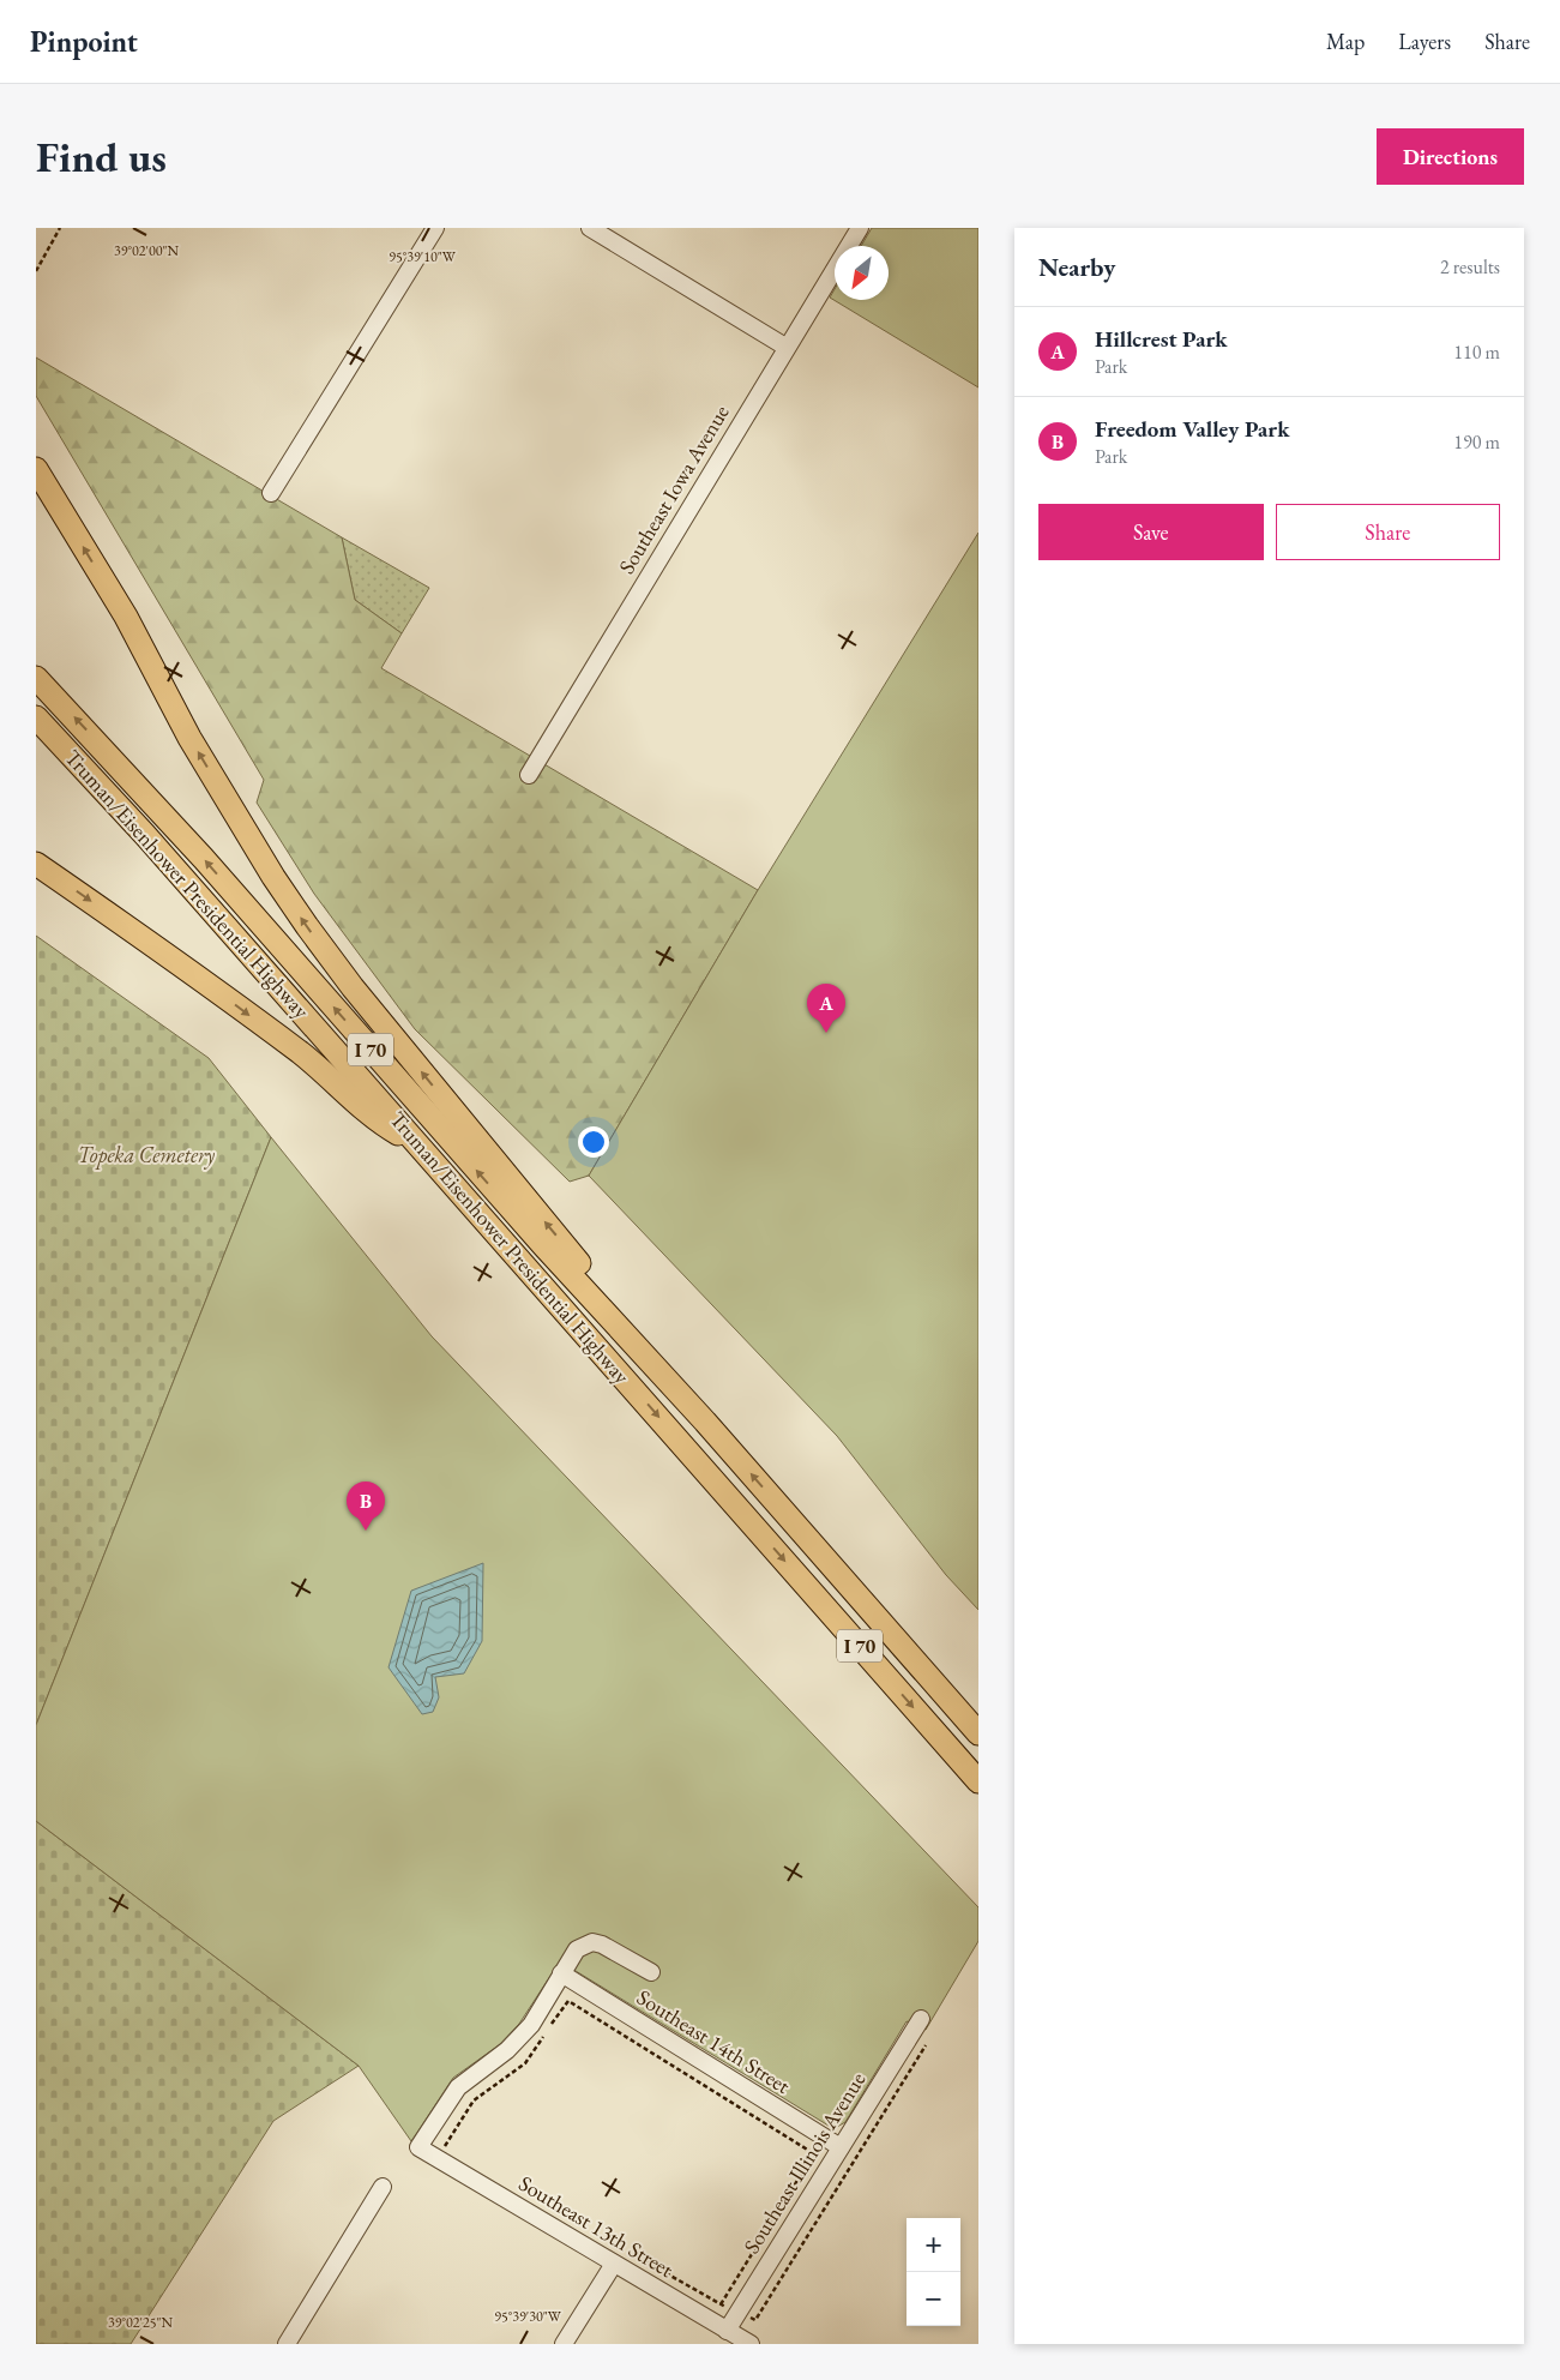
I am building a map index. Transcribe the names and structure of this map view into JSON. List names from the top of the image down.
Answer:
{
  "streets": {
    "highway": ["Truman/Eisenhower Presidential Highway", "I 70"],
    "street": [
      "Southeast Iowa Avenue",
      "Southeast 14th Street",
      "Southeast Illinois Avenue",
      "Southeast 13th Street"
    ]
  },
  "crossings": [
    ["Southeast 14th Street", "Southeast Illinois Avenue"],
    ["Southeast 14th Street", "Southeast 13th Street"],
    ["Southeast Illinois Avenue", "Southeast 13th Street"]
  ],
  "parks": ["Topeka Cemetery"],
  "north": "bottom left",
  "page": {
    "header": "Pinpoint",
    "nav": ["Map", "Layers", "Share"],
    "buttons": [
      "Directions",
      ["Save", "Share"]
    ],
    "title": "Find us",
    "heading": ["Nearby", "2 results"],
    "list": [
      {
        "mark": "A",
        "name": "Hillcrest Park",
        "note": "Park",
        "value": "110 m"
      },
      {
        "mark": "B",
        "name": "Freedom Valley Park",
        "note": "Park",
        "value": "190 m"
      }
    ],
    "pins": ["A", "B"],
    "map_buttons": ["+", "−"]
  },
  "coordinates": [
    "39°02'00\"N",
    "95°39'10\"W",
    "95°39'30\"W",
    "39°02'25\"N"
  ]
}
